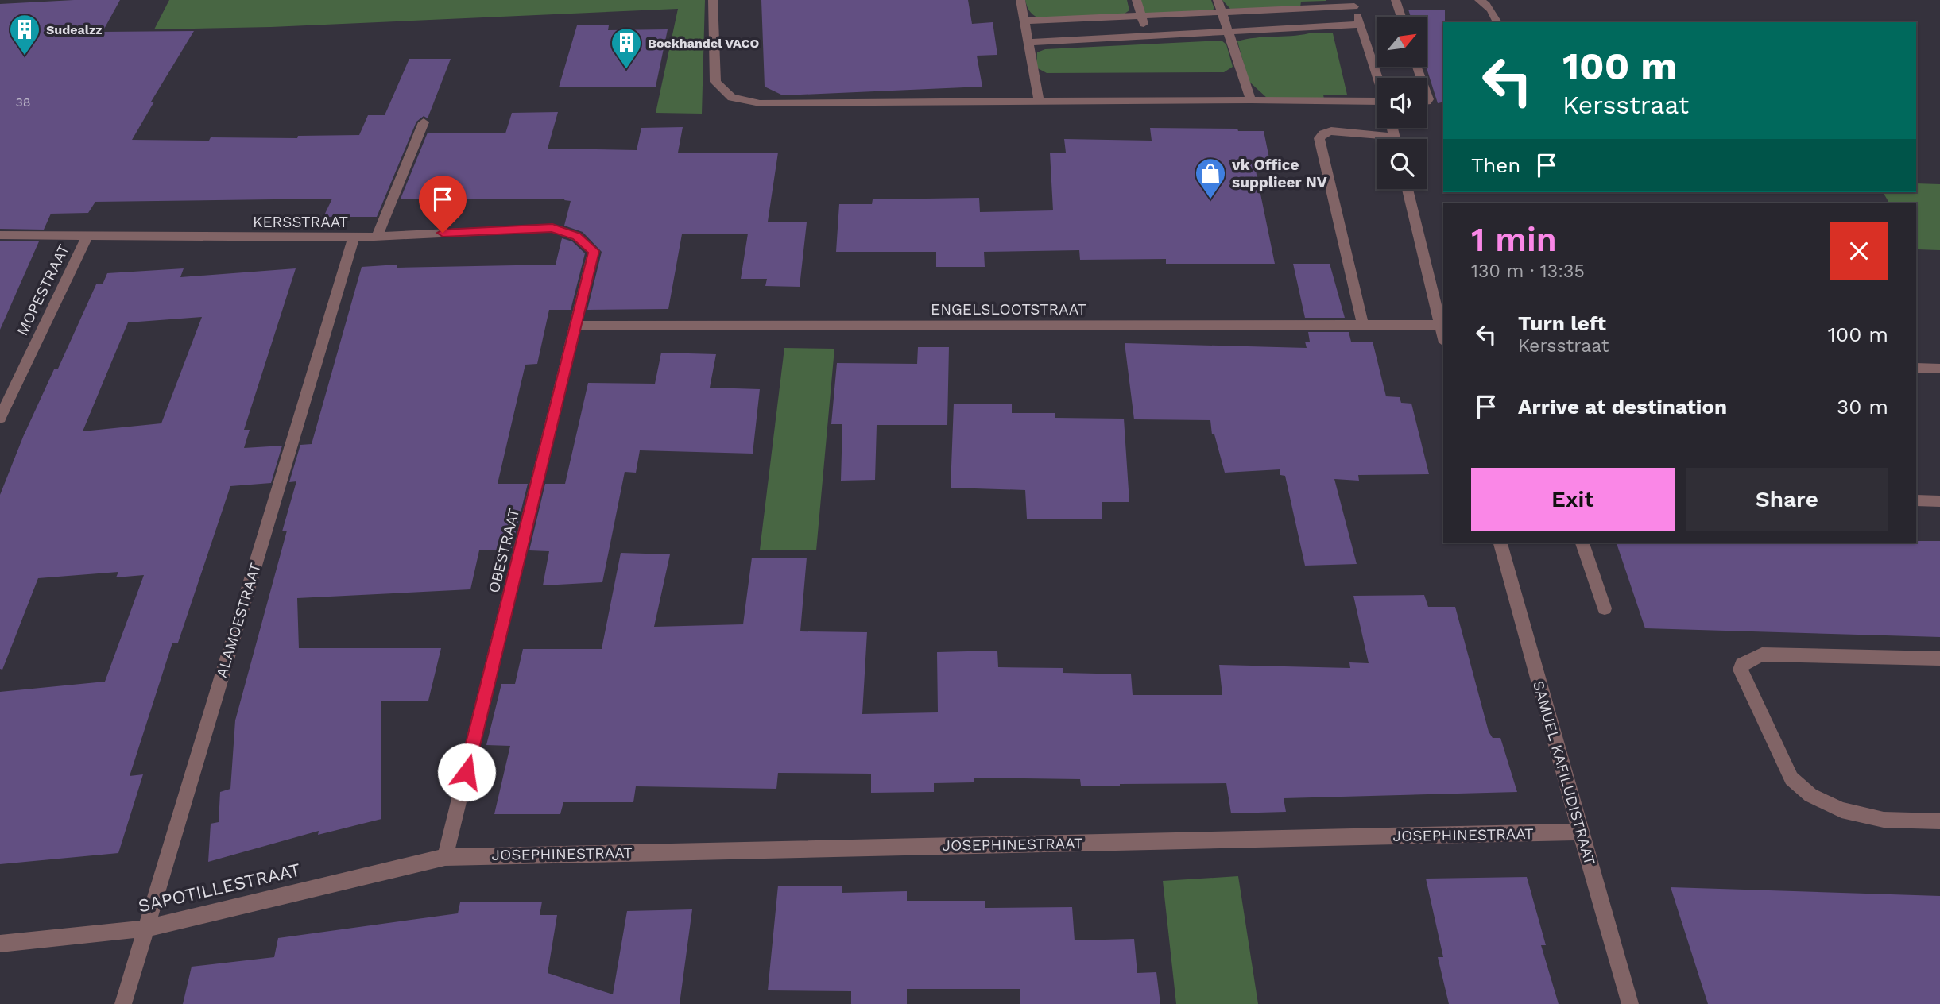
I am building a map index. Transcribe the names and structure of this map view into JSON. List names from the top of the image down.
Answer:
{
  "streets": {
    "street": [
      "KERSSTRAAT",
      "MOPESTRAAT",
      "ENGELSLOOTSTRAAT",
      "OBESTRAAT",
      "ALAMOESTRAAT",
      "SAMUEL KAFILUDISTRAAT",
      "JOSEPHINESTRAAT",
      "SAPOTILLESTRAAT"
    ]
  },
  "crossings": [
    ["KERSSTRAAT", "MOPESTRAAT"],
    ["KERSSTRAAT", "OBESTRAAT"],
    ["KERSSTRAAT", "ALAMOESTRAAT"],
    ["ENGELSLOOTSTRAAT", "OBESTRAAT"],
    ["OBESTRAAT", "JOSEPHINESTRAAT"],
    ["OBESTRAAT", "SAPOTILLESTRAAT"],
    ["ALAMOESTRAAT", "SAPOTILLESTRAAT"],
    ["SAMUEL KAFILUDISTRAAT", "JOSEPHINESTRAAT"],
    ["JOSEPHINESTRAAT", "SAPOTILLESTRAAT"]
  ],
  "places": {
    "building": ["Sudealzz", "Boekhandel VACO"],
    "shop": ["vk Office supplieer NV"]
  },
  "house_numbers": ["38"],
  "north": "top right",
  "page": {
    "turn": ["100 m", "Kersstraat"],
    "then": "Then",
    "heading": ["1 min", "130 m · 13:35"],
    "list": [
      {
        "name": "Turn left",
        "note": "Kersstraat",
        "value": "100 m"
      },
      {
        "name": "Arrive at destination",
        "value": "30 m"
      }
    ],
    "buttons": ["Exit", "Share"]
  }
}
